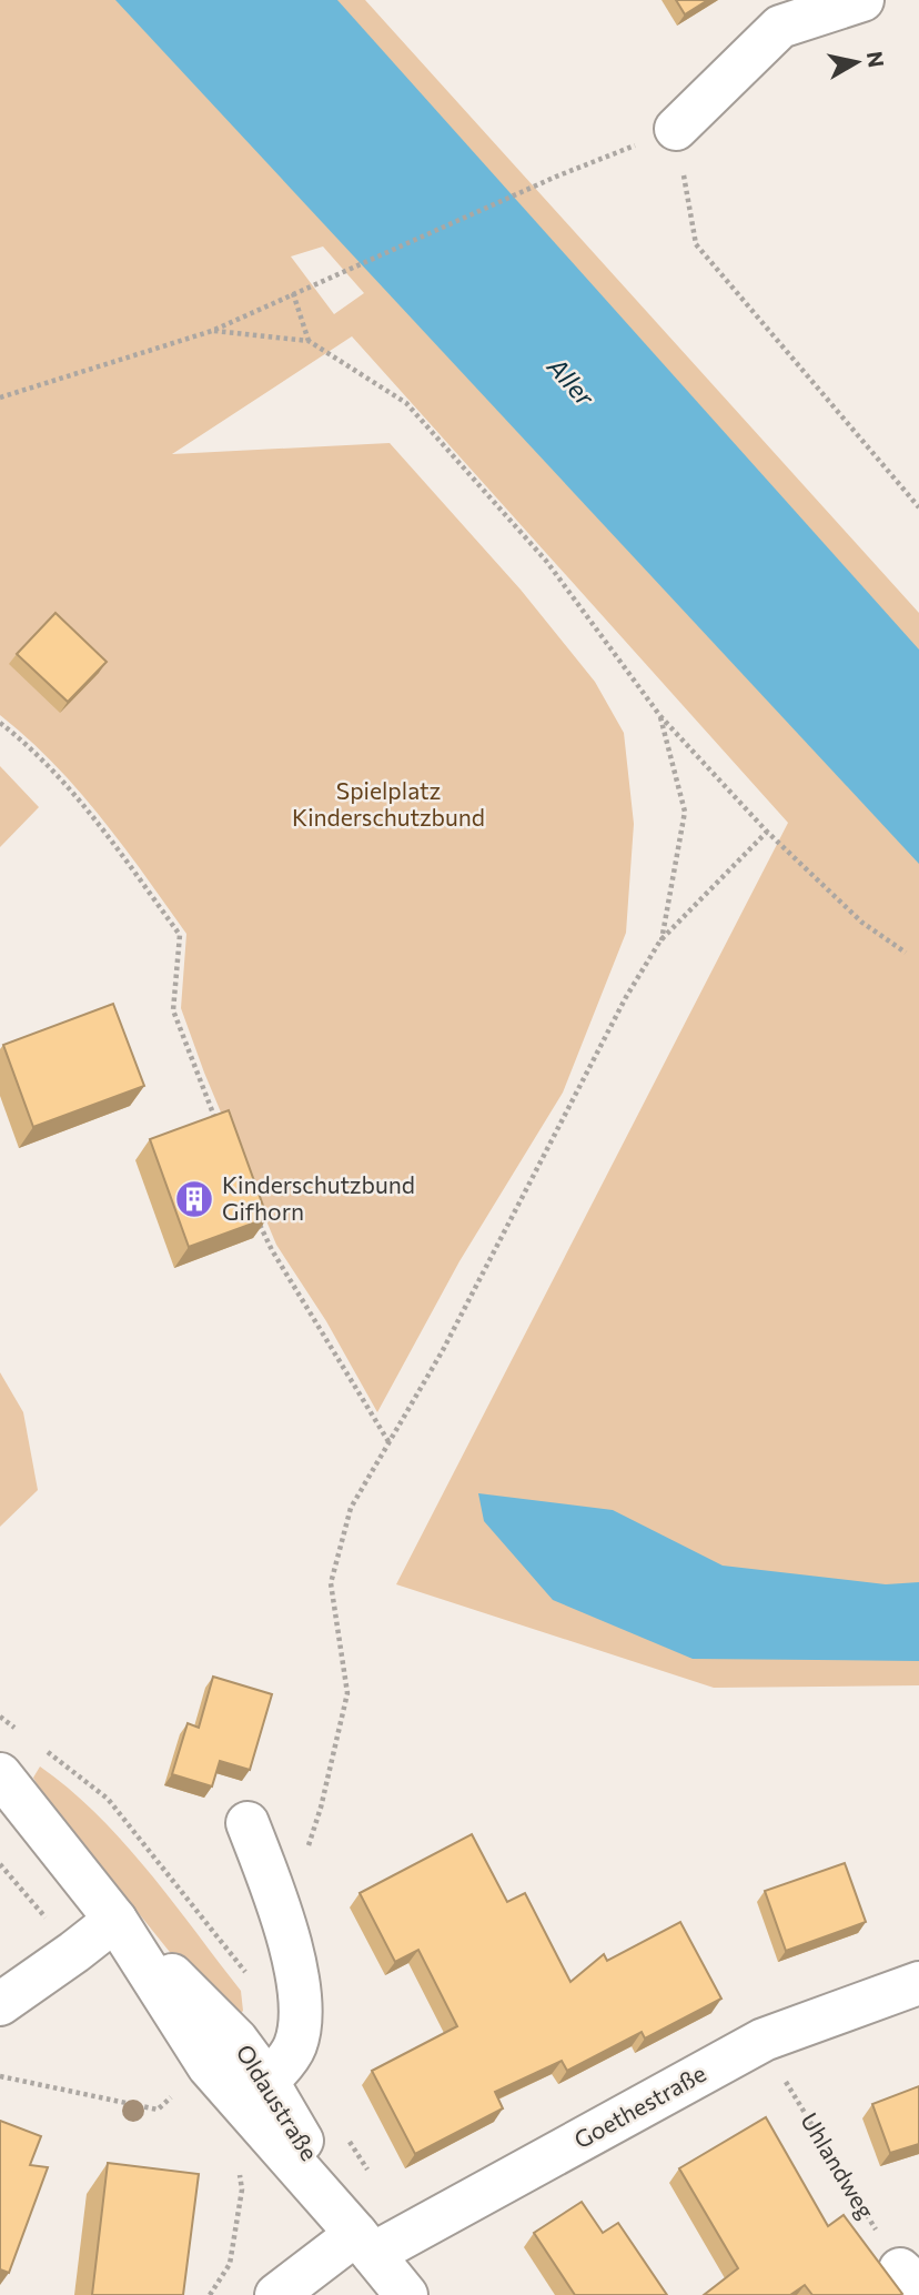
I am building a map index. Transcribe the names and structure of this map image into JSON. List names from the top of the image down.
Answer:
{
  "streets": {
    "street": ["Oldaustraße", "Goethestraße"],
    "path": ["Uhlandweg"]
  },
  "crossings": [
    ["Oldaustraße", "Goethestraße"],
    ["Goethestraße", "Uhlandweg"]
  ],
  "water": ["Aller"],
  "parks": ["Spielplatz Kinderschutzbund"],
  "places": {
    "building": ["Kinderschutzbund Gifhorn"]
  },
  "north": "right"
}
